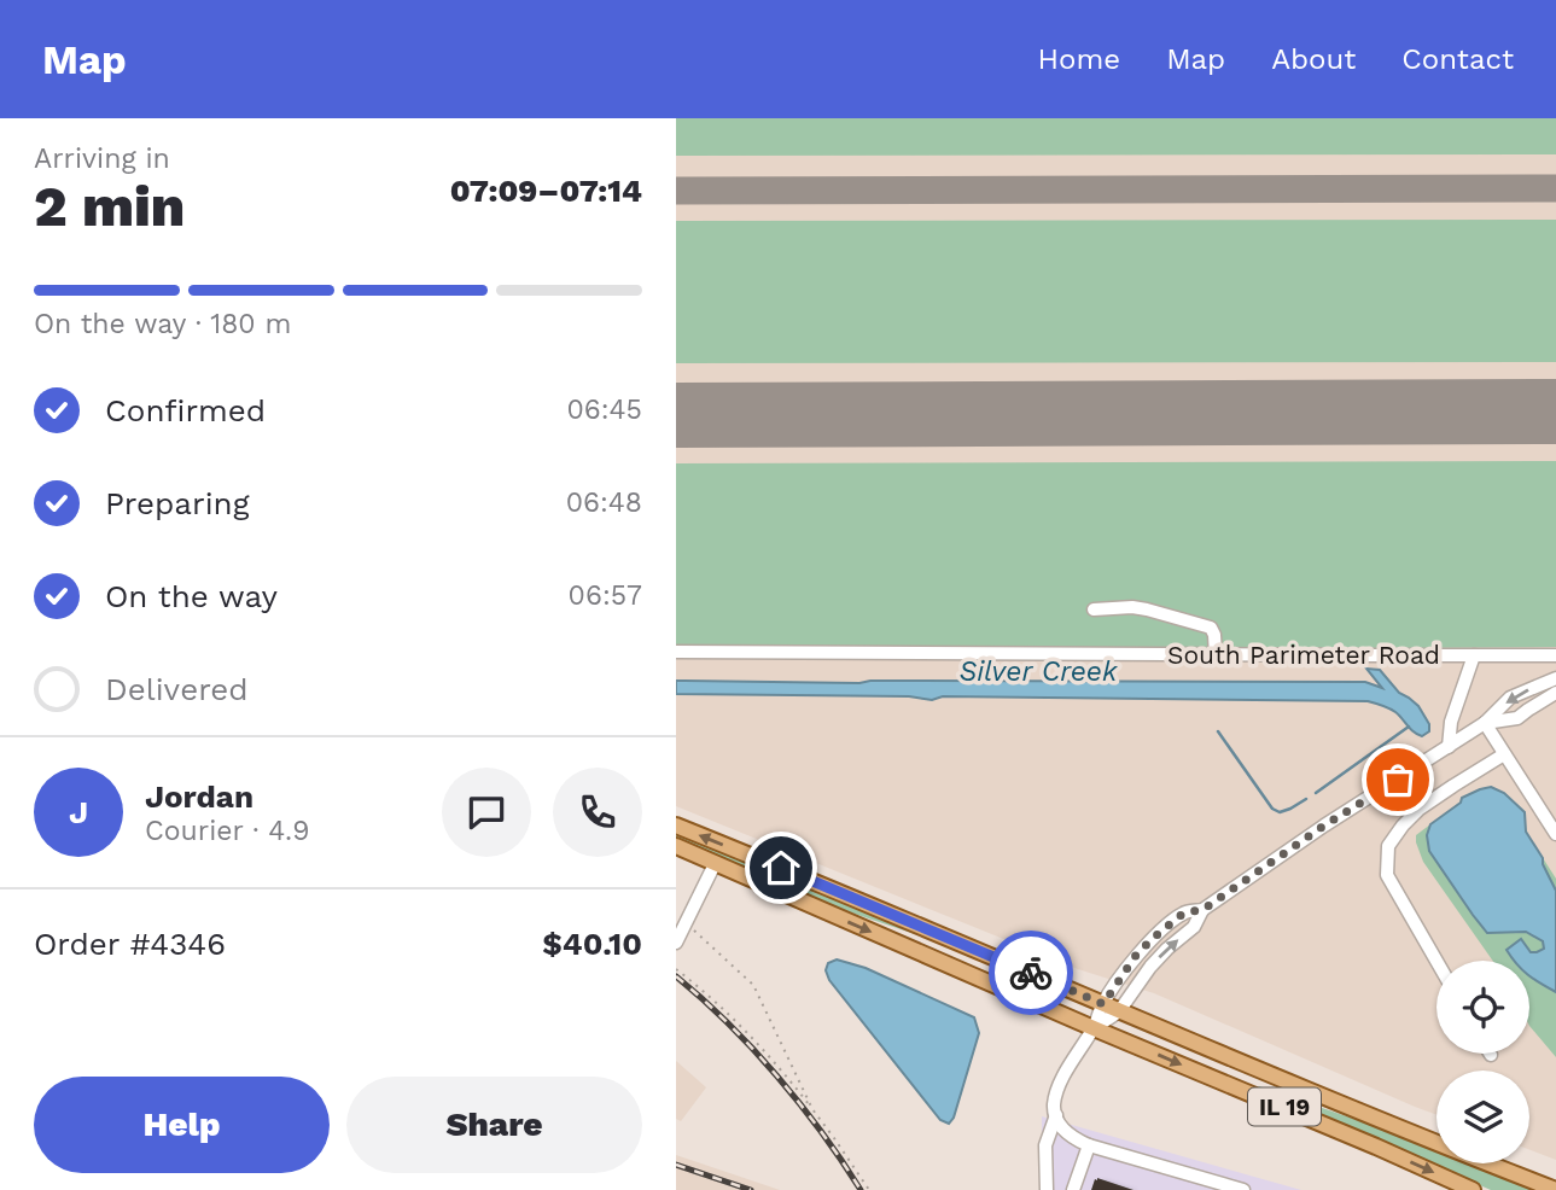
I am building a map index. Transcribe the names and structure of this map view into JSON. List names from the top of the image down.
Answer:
{
  "streets": {
    "main road": ["IL 19"],
    "street": ["South Parimeter Road"]
  },
  "water": ["Silver Creek"],
  "page": {
    "header": "Map",
    "nav": [
      "Home",
      "Map",
      "About",
      "Contact"
    ],
    "heading": ["2 min", "Arriving in", "07:09–07:14"],
    "panel": [
      "Jordan",
      "Courier · 4.9",
      "Order #4346",
      "$40.10"
    ],
    "bar": "On the way · 180 m",
    "list": [
      ["Confirmed", "06:45"],
      ["Preparing", "06:48"],
      ["On the way", "06:57"],
      "Delivered"
    ],
    "round": "J",
    "buttons": ["Help", "Share"]
  }
}
